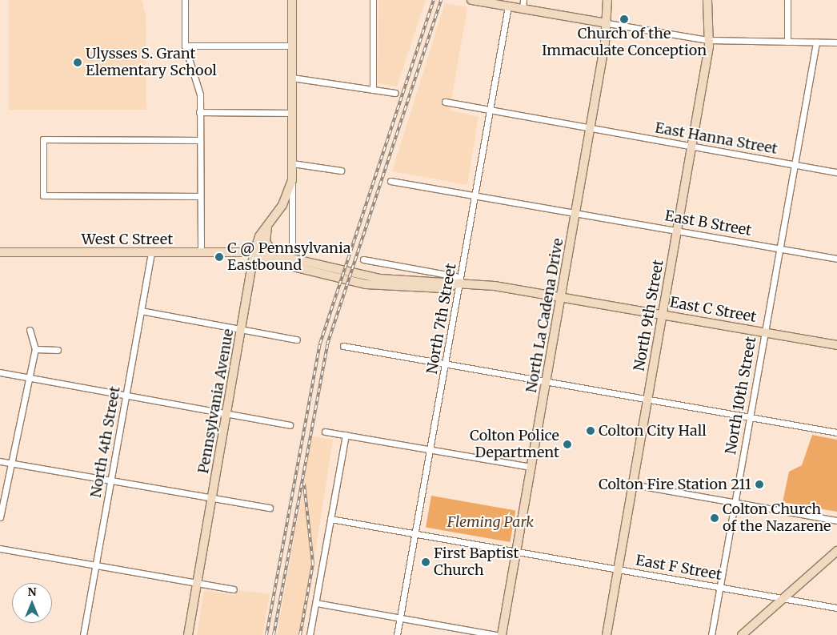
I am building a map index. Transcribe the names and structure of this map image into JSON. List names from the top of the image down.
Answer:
{
  "streets": {
    "street": [
      "East Hanna Street",
      "East B Street",
      "West C Street",
      "East C Street",
      "North La Cadena Drive",
      "North 9th Street",
      "North 7th Street",
      "North 10th Street",
      "Pennsylvania Avenue",
      "North 4th Street",
      "East F Street"
    ]
  },
  "crossings": [
    ["East Hanna Street", "North La Cadena Drive"],
    ["East Hanna Street", "North 9th Street"],
    ["East Hanna Street", "North 7th Street"],
    ["East Hanna Street", "North 10th Street"],
    ["East B Street", "North La Cadena Drive"],
    ["East B Street", "North 9th Street"],
    ["East B Street", "North 7th Street"],
    ["East B Street", "North 10th Street"],
    ["West C Street", "East C Street"],
    ["West C Street", "North La Cadena Drive"],
    ["West C Street", "North 7th Street"],
    ["West C Street", "Pennsylvania Avenue"],
    ["West C Street", "North 4th Street"],
    ["East C Street", "North La Cadena Drive"],
    ["East C Street", "North 9th Street"],
    ["East C Street", "North 10th Street"],
    ["North La Cadena Drive", "East F Street"],
    ["North 9th Street", "East F Street"],
    ["North 7th Street", "East F Street"],
    ["North 10th Street", "East F Street"]
  ],
  "parks": ["Fleming Park"],
  "places": [
    "Church of the Immaculate Conception",
    "Ulysses S. Grant Elementary School",
    "C @ Pennsylvania Eastbound",
    "Colton City Hall",
    "Colton Police Department",
    "Colton Fire Station 211",
    "Colton Church of the Nazarene",
    "First Baptist Church"
  ],
  "north": "top"
}
